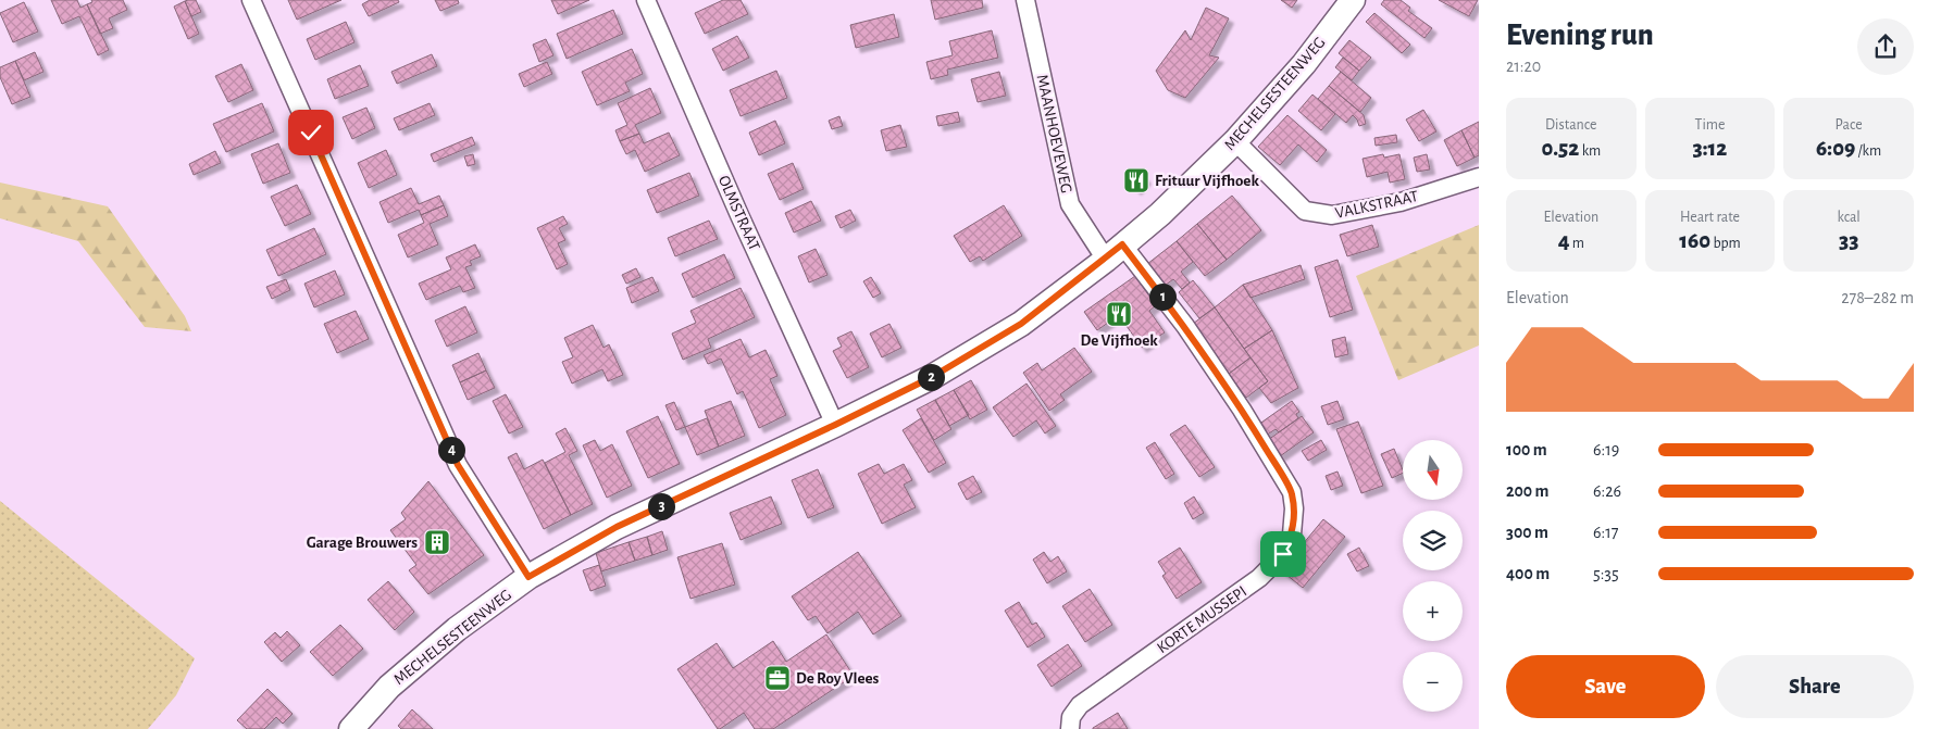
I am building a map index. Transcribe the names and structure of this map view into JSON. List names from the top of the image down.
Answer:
{
  "streets": {
    "main road": ["MECHELSESTEENWEG"],
    "street": [
      "MAANHOEVEWEG",
      "VALKSTRAAT",
      "OLMSTRAAT",
      "KORTE MUSSEPI"
    ]
  },
  "crossings": [
    ["MECHELSESTEENWEG", "MAANHOEVEWEG"],
    ["MECHELSESTEENWEG", "VALKSTRAAT"],
    ["MECHELSESTEENWEG", "OLMSTRAAT"],
    ["MECHELSESTEENWEG", "KORTE MUSSEPI"],
    ["MAANHOEVEWEG", "KORTE MUSSEPI"]
  ],
  "places": {
    "restaurant": ["Frituur Vijfhoek", "De Vijfhoek"],
    "building": ["Garage Brouwers"],
    "office": ["De Roy Vlees"]
  },
  "north": "bottom",
  "page": {
    "heading": ["Evening run", "21:20"],
    "stats": [
      ["Distance", "0.52 km"],
      ["Time", "3:12"],
      ["Pace", "6:09 /km"],
      ["Elevation", "4 m"],
      ["Heart rate", "160 bpm"],
      ["kcal", "33"]
    ],
    "chart": ["Elevation", "278–282 m"],
    "pins": [
      "1",
      "2",
      "4",
      "3"
    ],
    "list": [
      {
        "name": "100 m",
        "note": "6:19"
      },
      {
        "name": "200 m",
        "note": "6:26"
      },
      {
        "name": "300 m",
        "note": "6:17"
      },
      {
        "name": "400 m",
        "note": "5:35"
      }
    ],
    "map_buttons": ["+", "−"],
    "buttons": ["Save", "Share"]
  }
}
